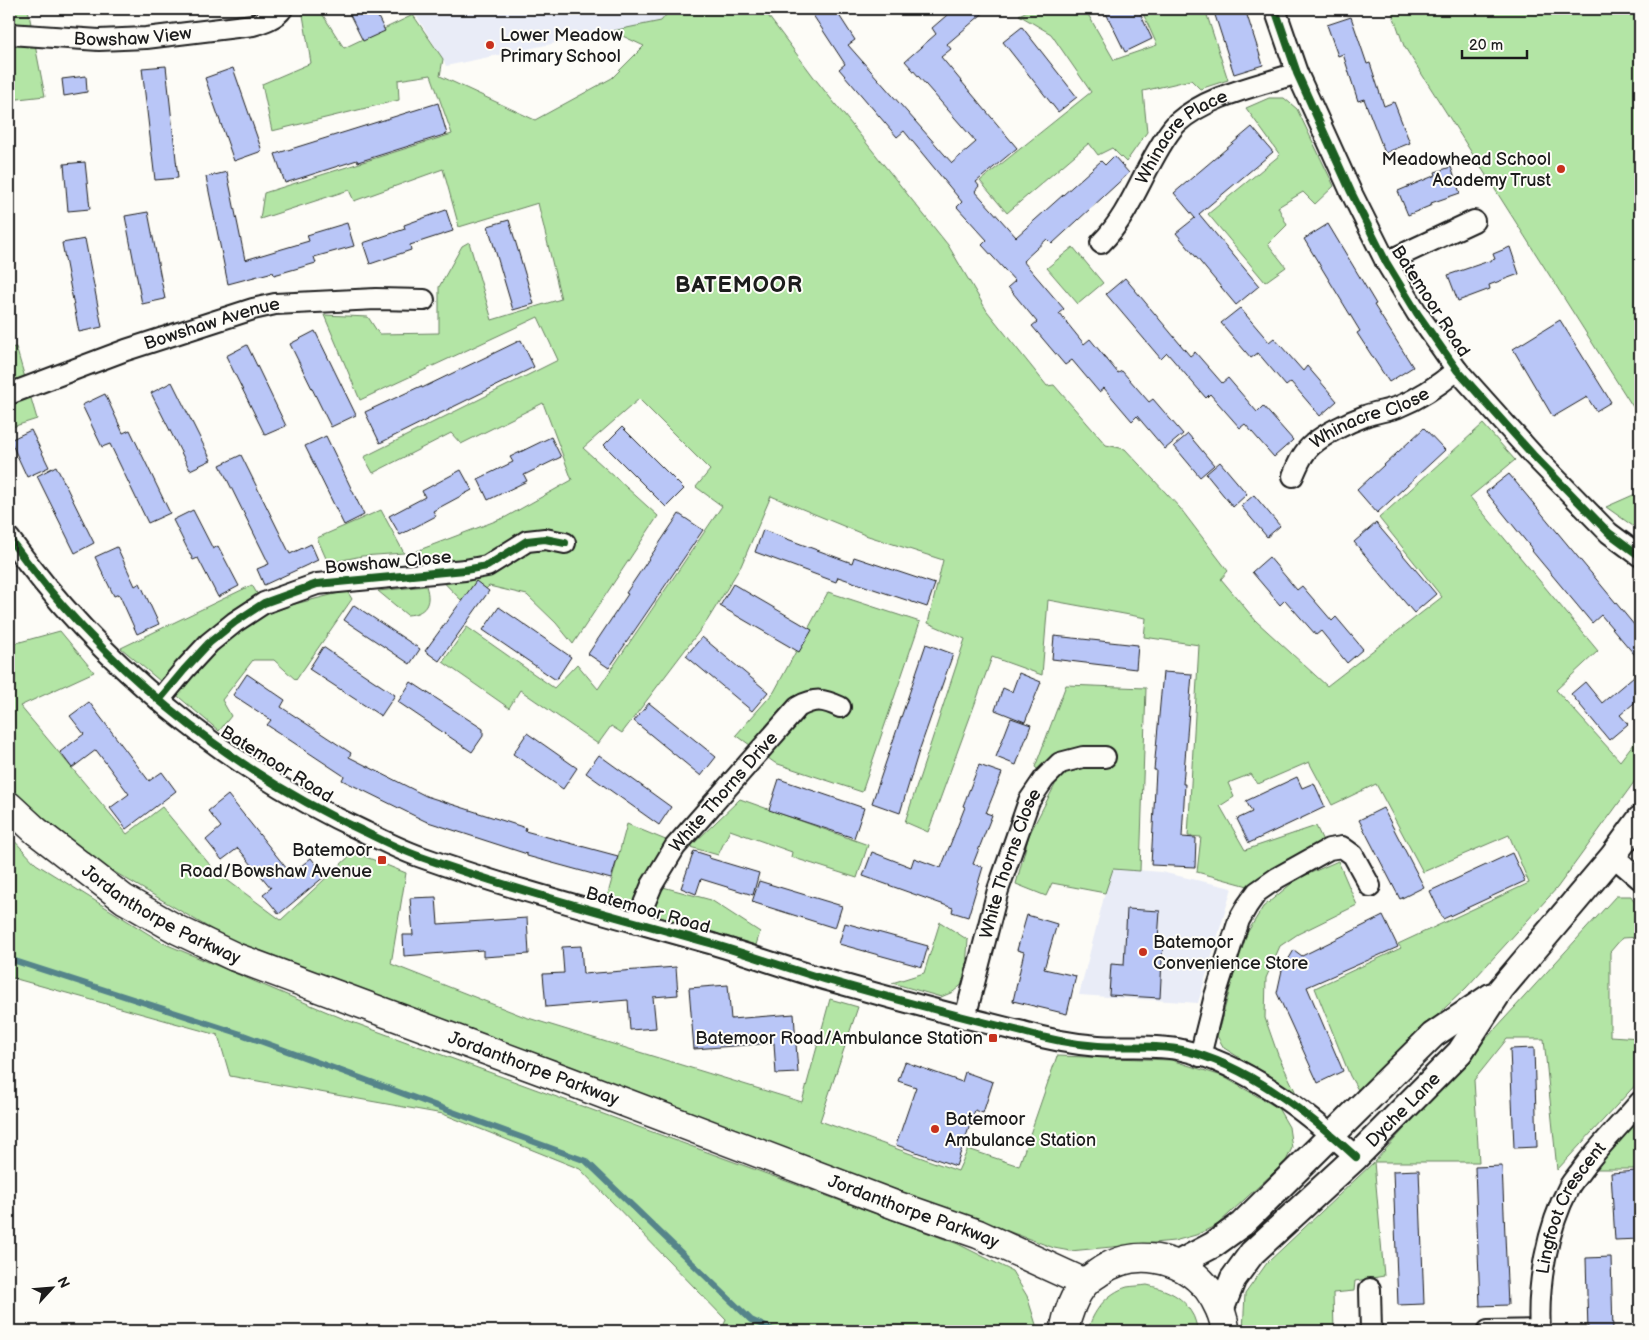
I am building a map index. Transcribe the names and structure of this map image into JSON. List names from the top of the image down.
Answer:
{
  "streets": {
    "main road": ["Jordanthorpe Parkway", "Dyche Lane"],
    "street": [
      "Bowshaw View",
      "Whinacre Place",
      "Batemoor Road",
      "Bowshaw Avenue",
      "Whinacre Close",
      "Bowshaw Close",
      "White Thorns Drive",
      "White Thorns Close",
      "Lingfoot Crescent"
    ]
  },
  "crossings": [
    ["Whinacre Place", "Batemoor Road"],
    ["Batemoor Road", "Whinacre Close"],
    ["Batemoor Road", "Bowshaw Close"],
    ["Batemoor Road", "White Thorns Drive"],
    ["Batemoor Road", "White Thorns Close"],
    ["Batemoor Road", "Dyche Lane"],
    ["Jordanthorpe Parkway", "Dyche Lane"]
  ],
  "districts": ["BATEMOOR"],
  "places": {
    "other": [
      "Lower Meadow Primary School",
      "Meadowhead School Academy Trust",
      "Batemoor Convenience Store",
      "Batemoor Ambulance Station"
    ],
    "transit": ["Batemoor Road/Bowshaw Avenue", "Batemoor Road/Ambulance Station"]
  },
  "scale_bar": "20 m",
  "north": "top right"
}
